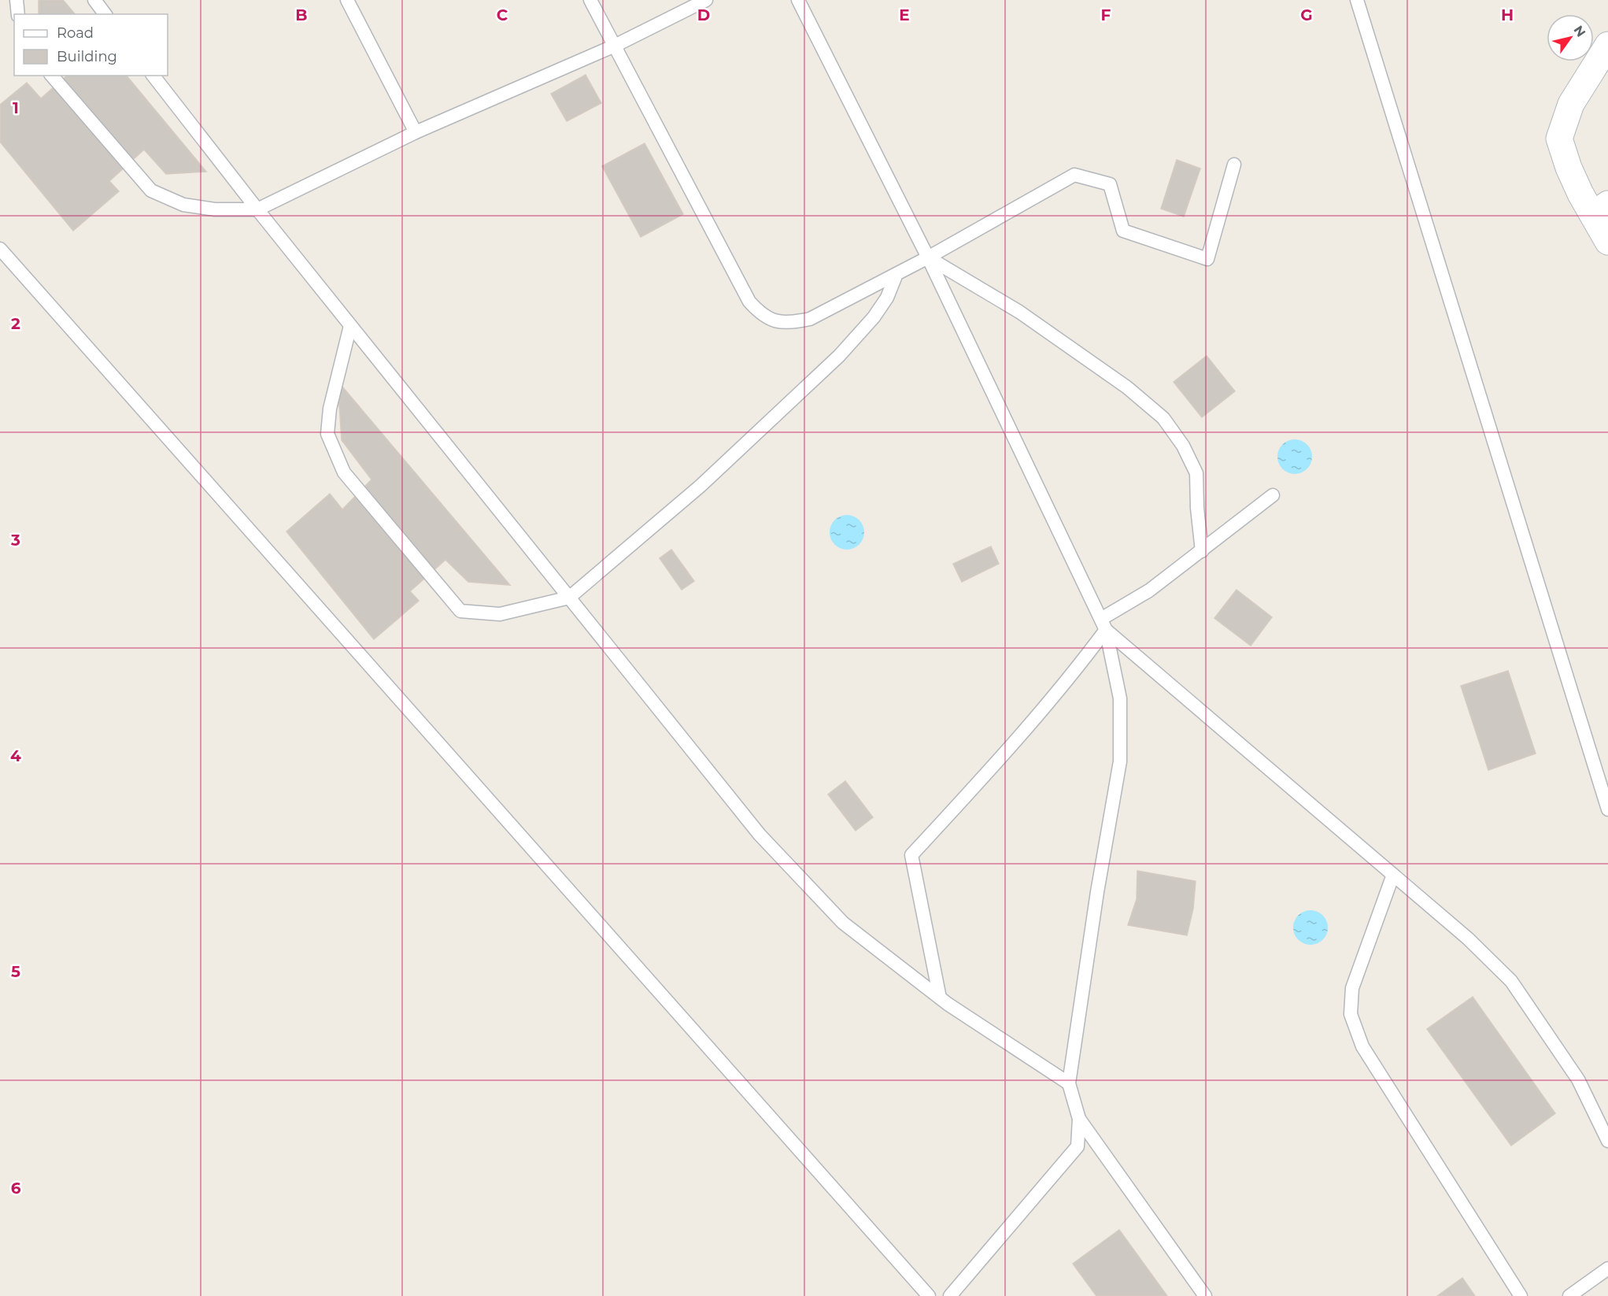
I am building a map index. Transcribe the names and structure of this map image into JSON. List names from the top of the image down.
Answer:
{
  "legend": ["Road", "Building"],
  "north": "top right",
  "grid": {
    "columns": [
      "B",
      "C",
      "D",
      "E",
      "F",
      "G",
      "H"
    ],
    "rows": [
      "1",
      "2",
      "3",
      "4",
      "5",
      "6"
    ]
  }
}
